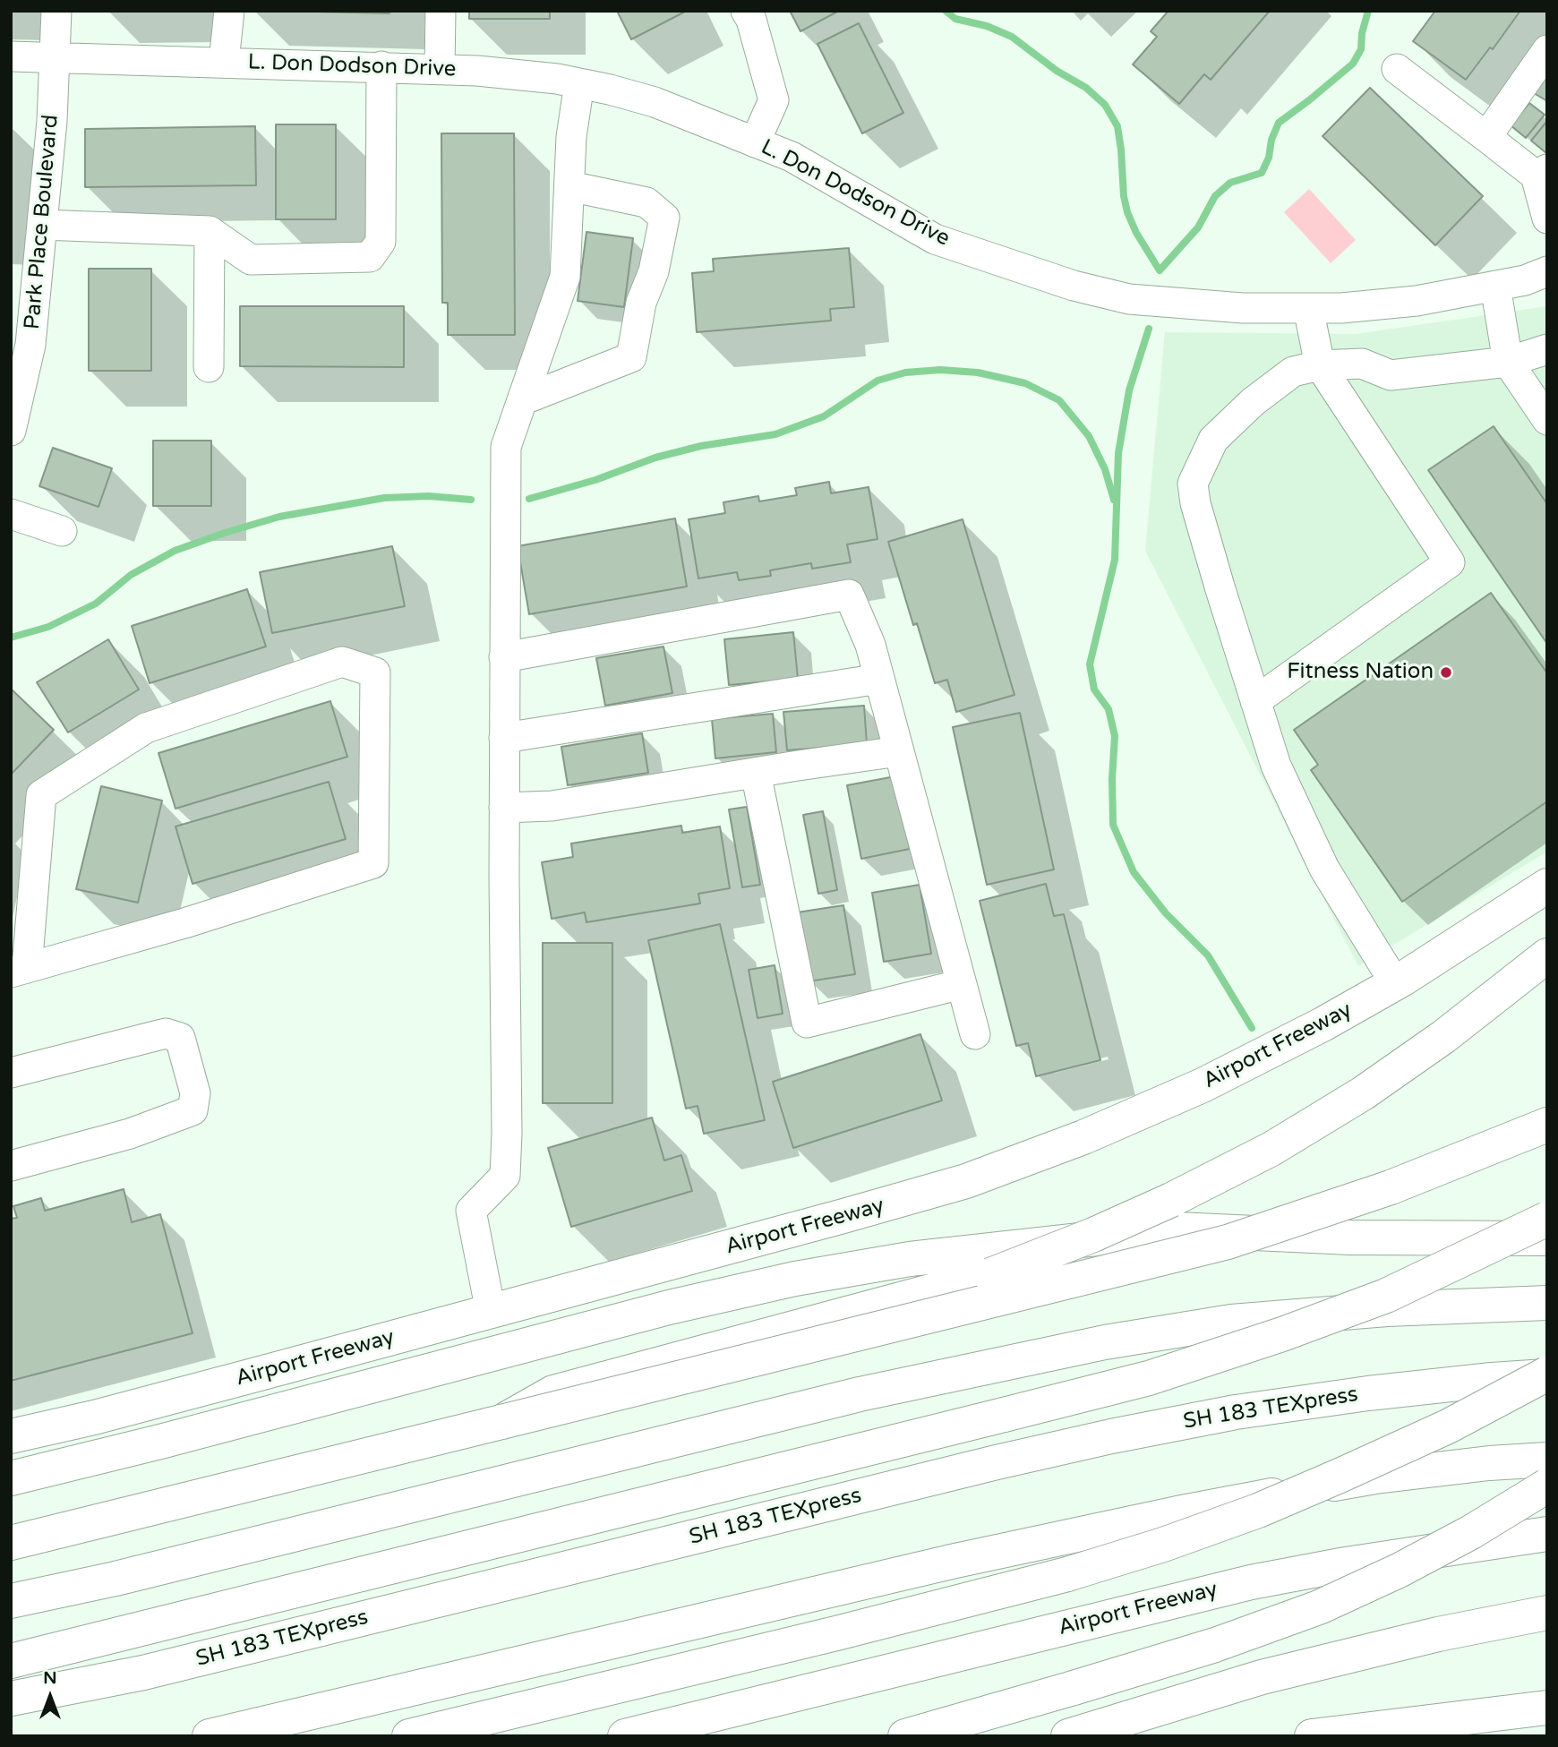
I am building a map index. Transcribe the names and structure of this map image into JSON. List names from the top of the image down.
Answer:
{
  "streets": {
    "main road": ["Airport Freeway", "SH 183 TEXpress"],
    "street": ["L. Don Dodson Drive", "Park Place Boulevard"]
  },
  "crossings": [
    ["L. Don Dodson Drive", "Park Place Boulevard"]
  ],
  "places": ["Fitness Nation"],
  "north": "top"
}
